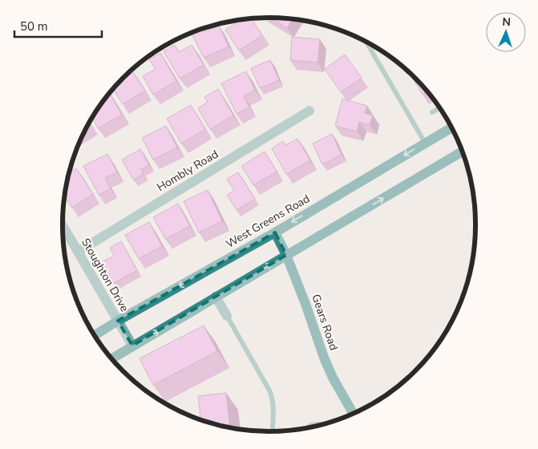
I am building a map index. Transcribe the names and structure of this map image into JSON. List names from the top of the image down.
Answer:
{
  "streets": {
    "main road": ["West Greens Road", "Gears Road"],
    "street": ["Hombly Road", "Stoughton Drive"]
  },
  "crossings": [
    ["Hombly Road", "Stoughton Drive"],
    ["West Greens Road", "Stoughton Drive"],
    ["West Greens Road", "Gears Road"]
  ],
  "scale_bar": "50 m",
  "north": "top"
}
